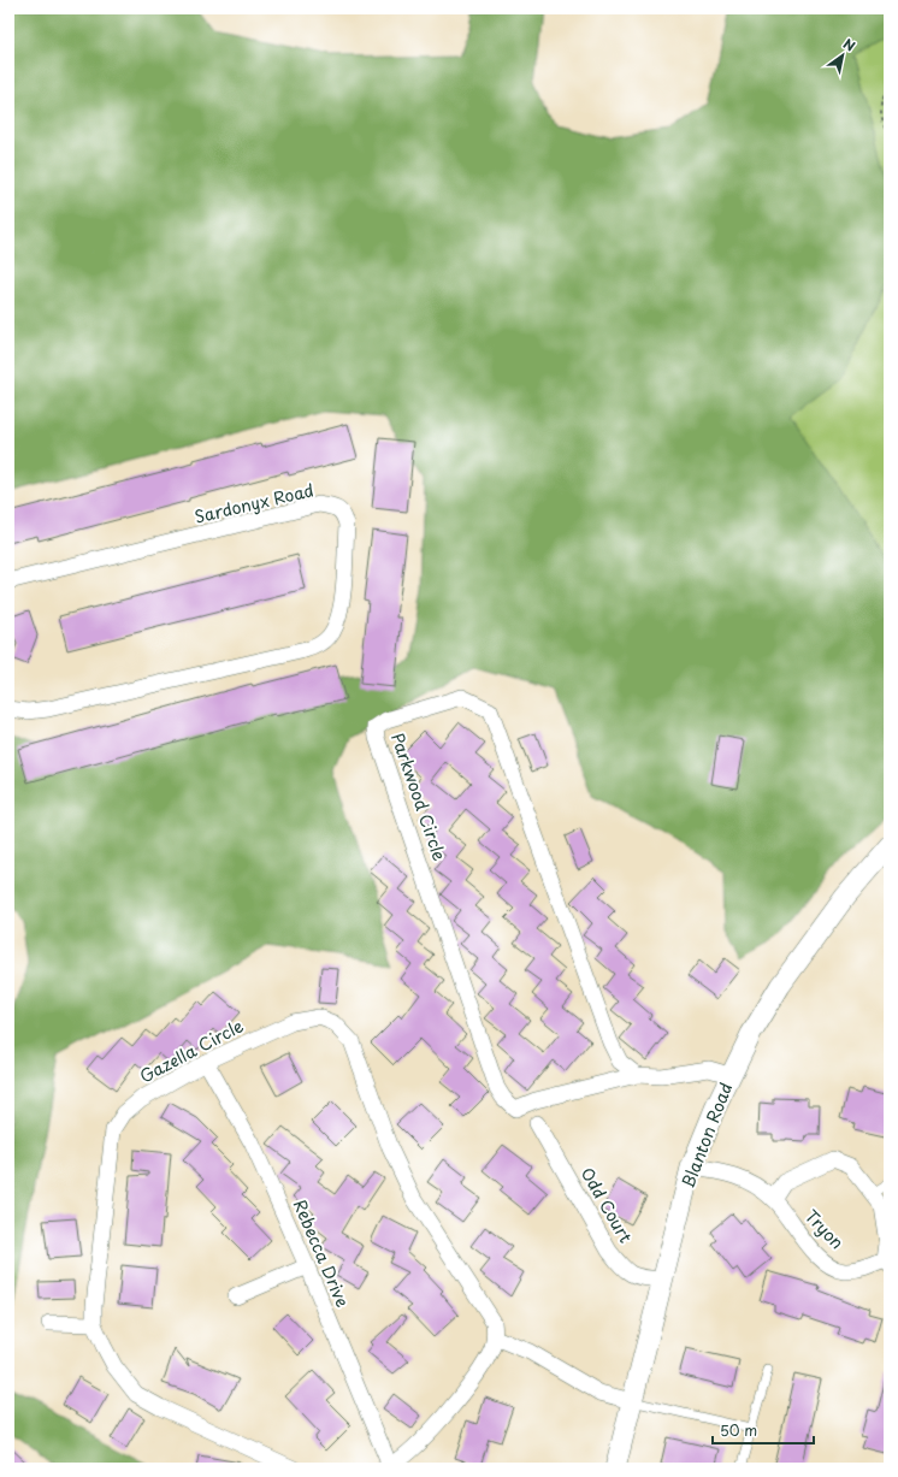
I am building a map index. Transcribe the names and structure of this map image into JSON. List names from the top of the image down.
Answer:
{
  "streets": {
    "street": [
      "Sardonyx Road",
      "Parkwood Circle",
      "Gazella Circle",
      "Blanton Road",
      "Odd Court",
      "Tryon",
      "Rebecca Drive"
    ]
  },
  "crossings": [
    ["Parkwood Circle", "Blanton Road"],
    ["Gazella Circle", "Rebecca Drive"],
    ["Blanton Road", "Odd Court"],
    ["Blanton Road", "Tryon"]
  ],
  "scale_bar": "50 m",
  "north": "top right"
}
